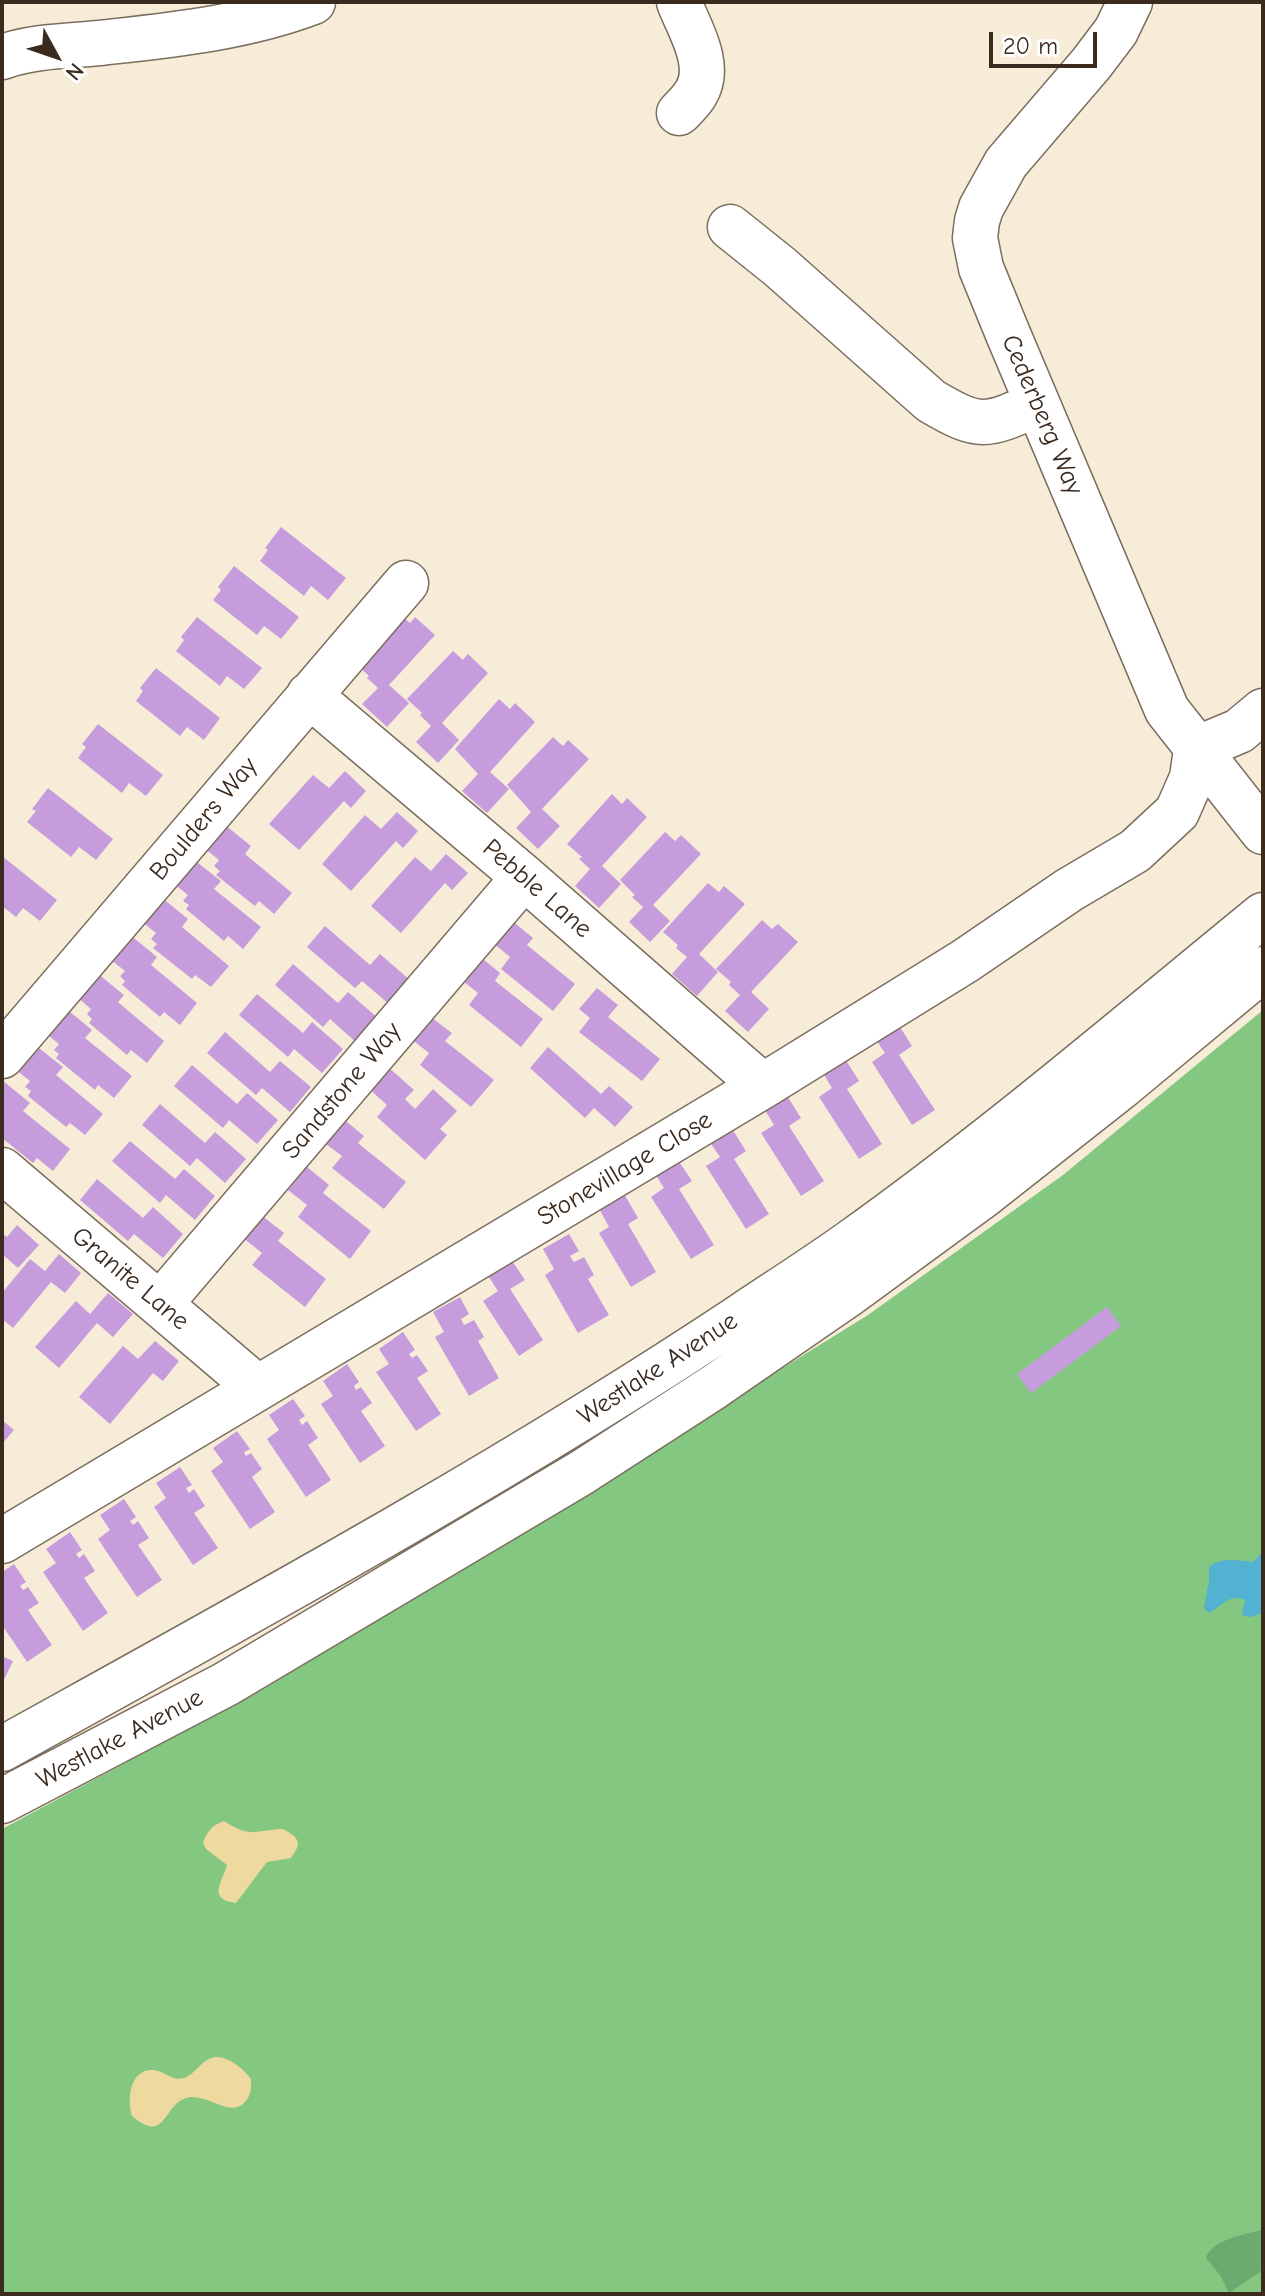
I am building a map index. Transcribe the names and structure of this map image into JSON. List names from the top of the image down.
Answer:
{
  "streets": {
    "street": [
      "Cederberg Way",
      "Boulders Way",
      "Pebble Lane",
      "Sandstone Way",
      "Stonevillage Close",
      "Granite Lane",
      "Westlake Avenue"
    ]
  },
  "crossings": [
    ["Cederberg Way", "Stonevillage Close"],
    ["Boulders Way", "Pebble Lane"],
    ["Pebble Lane", "Sandstone Way"],
    ["Pebble Lane", "Stonevillage Close"],
    ["Sandstone Way", "Granite Lane"],
    ["Stonevillage Close", "Granite Lane"]
  ],
  "scale_bar": "20 m",
  "north": "bottom right"
}
